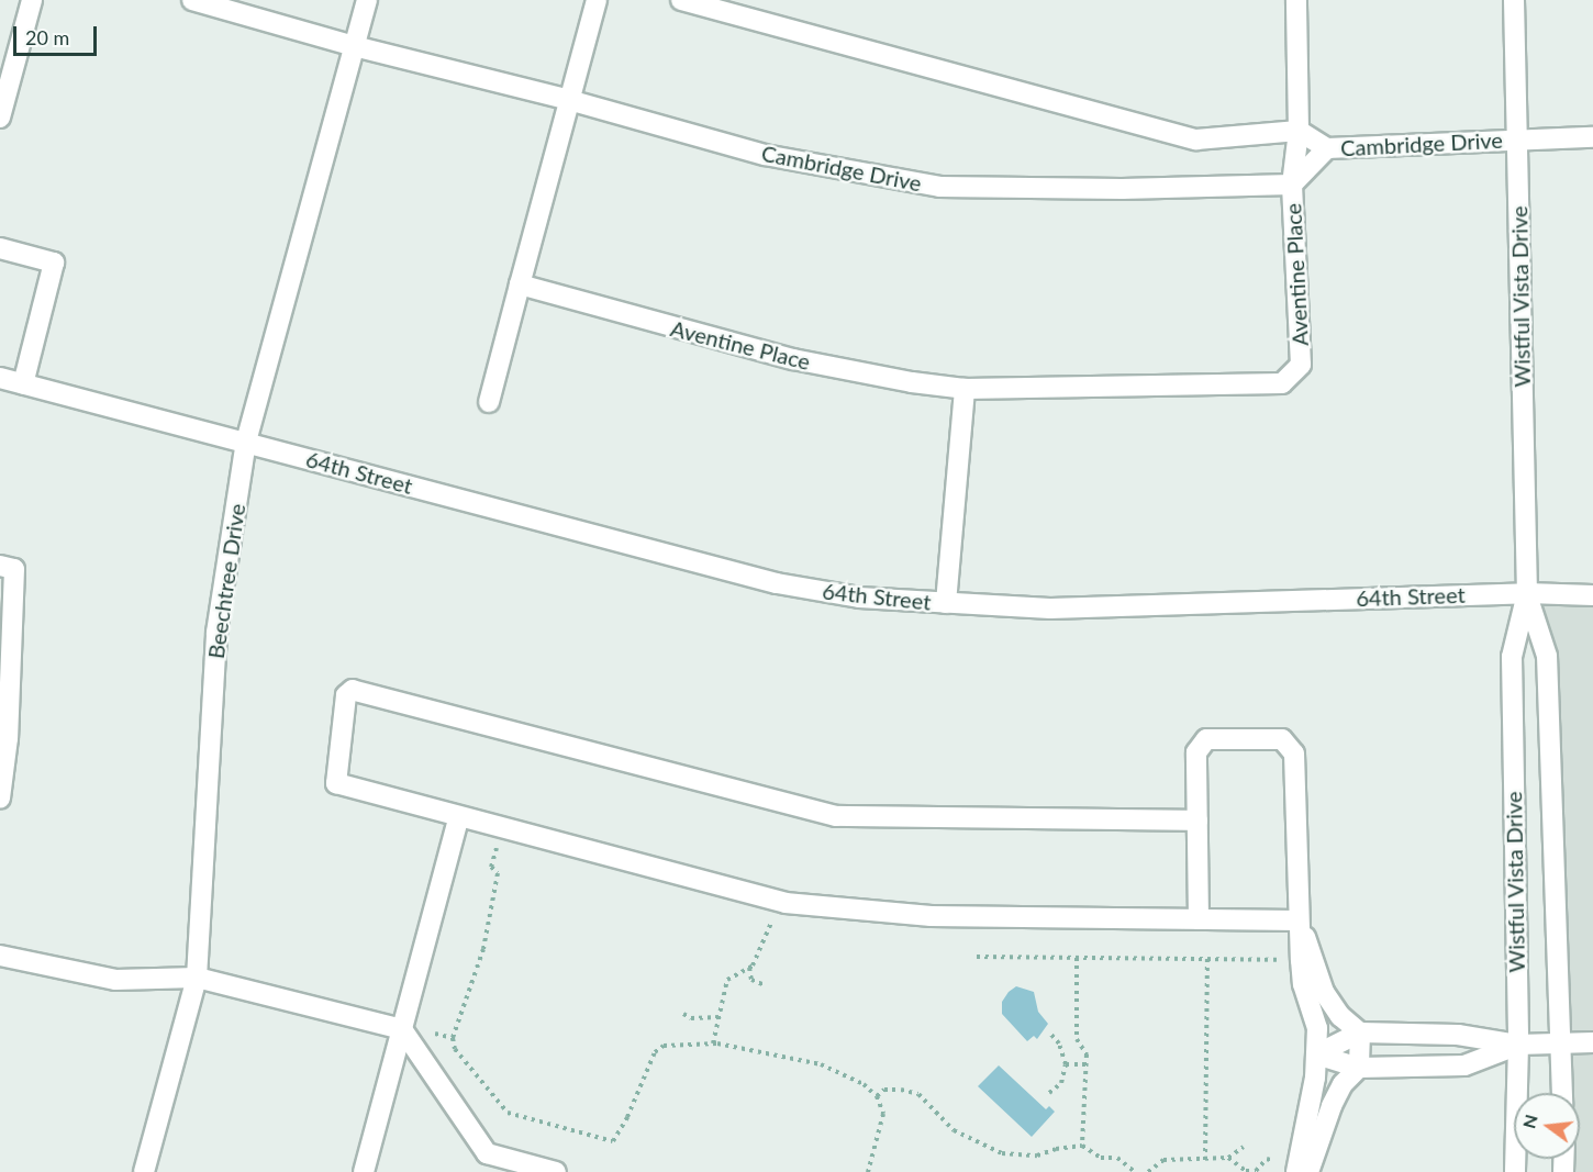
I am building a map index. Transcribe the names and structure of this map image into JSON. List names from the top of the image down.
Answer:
{
  "streets": {
    "street": [
      "Cambridge Drive",
      "Aventine Place",
      "Wistful Vista Drive",
      "64th Street",
      "Beechtree Drive"
    ]
  },
  "crossings": [
    ["Cambridge Drive", "Aventine Place"],
    ["Cambridge Drive", "Wistful Vista Drive"],
    ["Cambridge Drive", "Beechtree Drive"],
    ["Wistful Vista Drive", "64th Street"],
    ["64th Street", "Beechtree Drive"]
  ],
  "scale_bar": "20 m",
  "north": "left"
}
